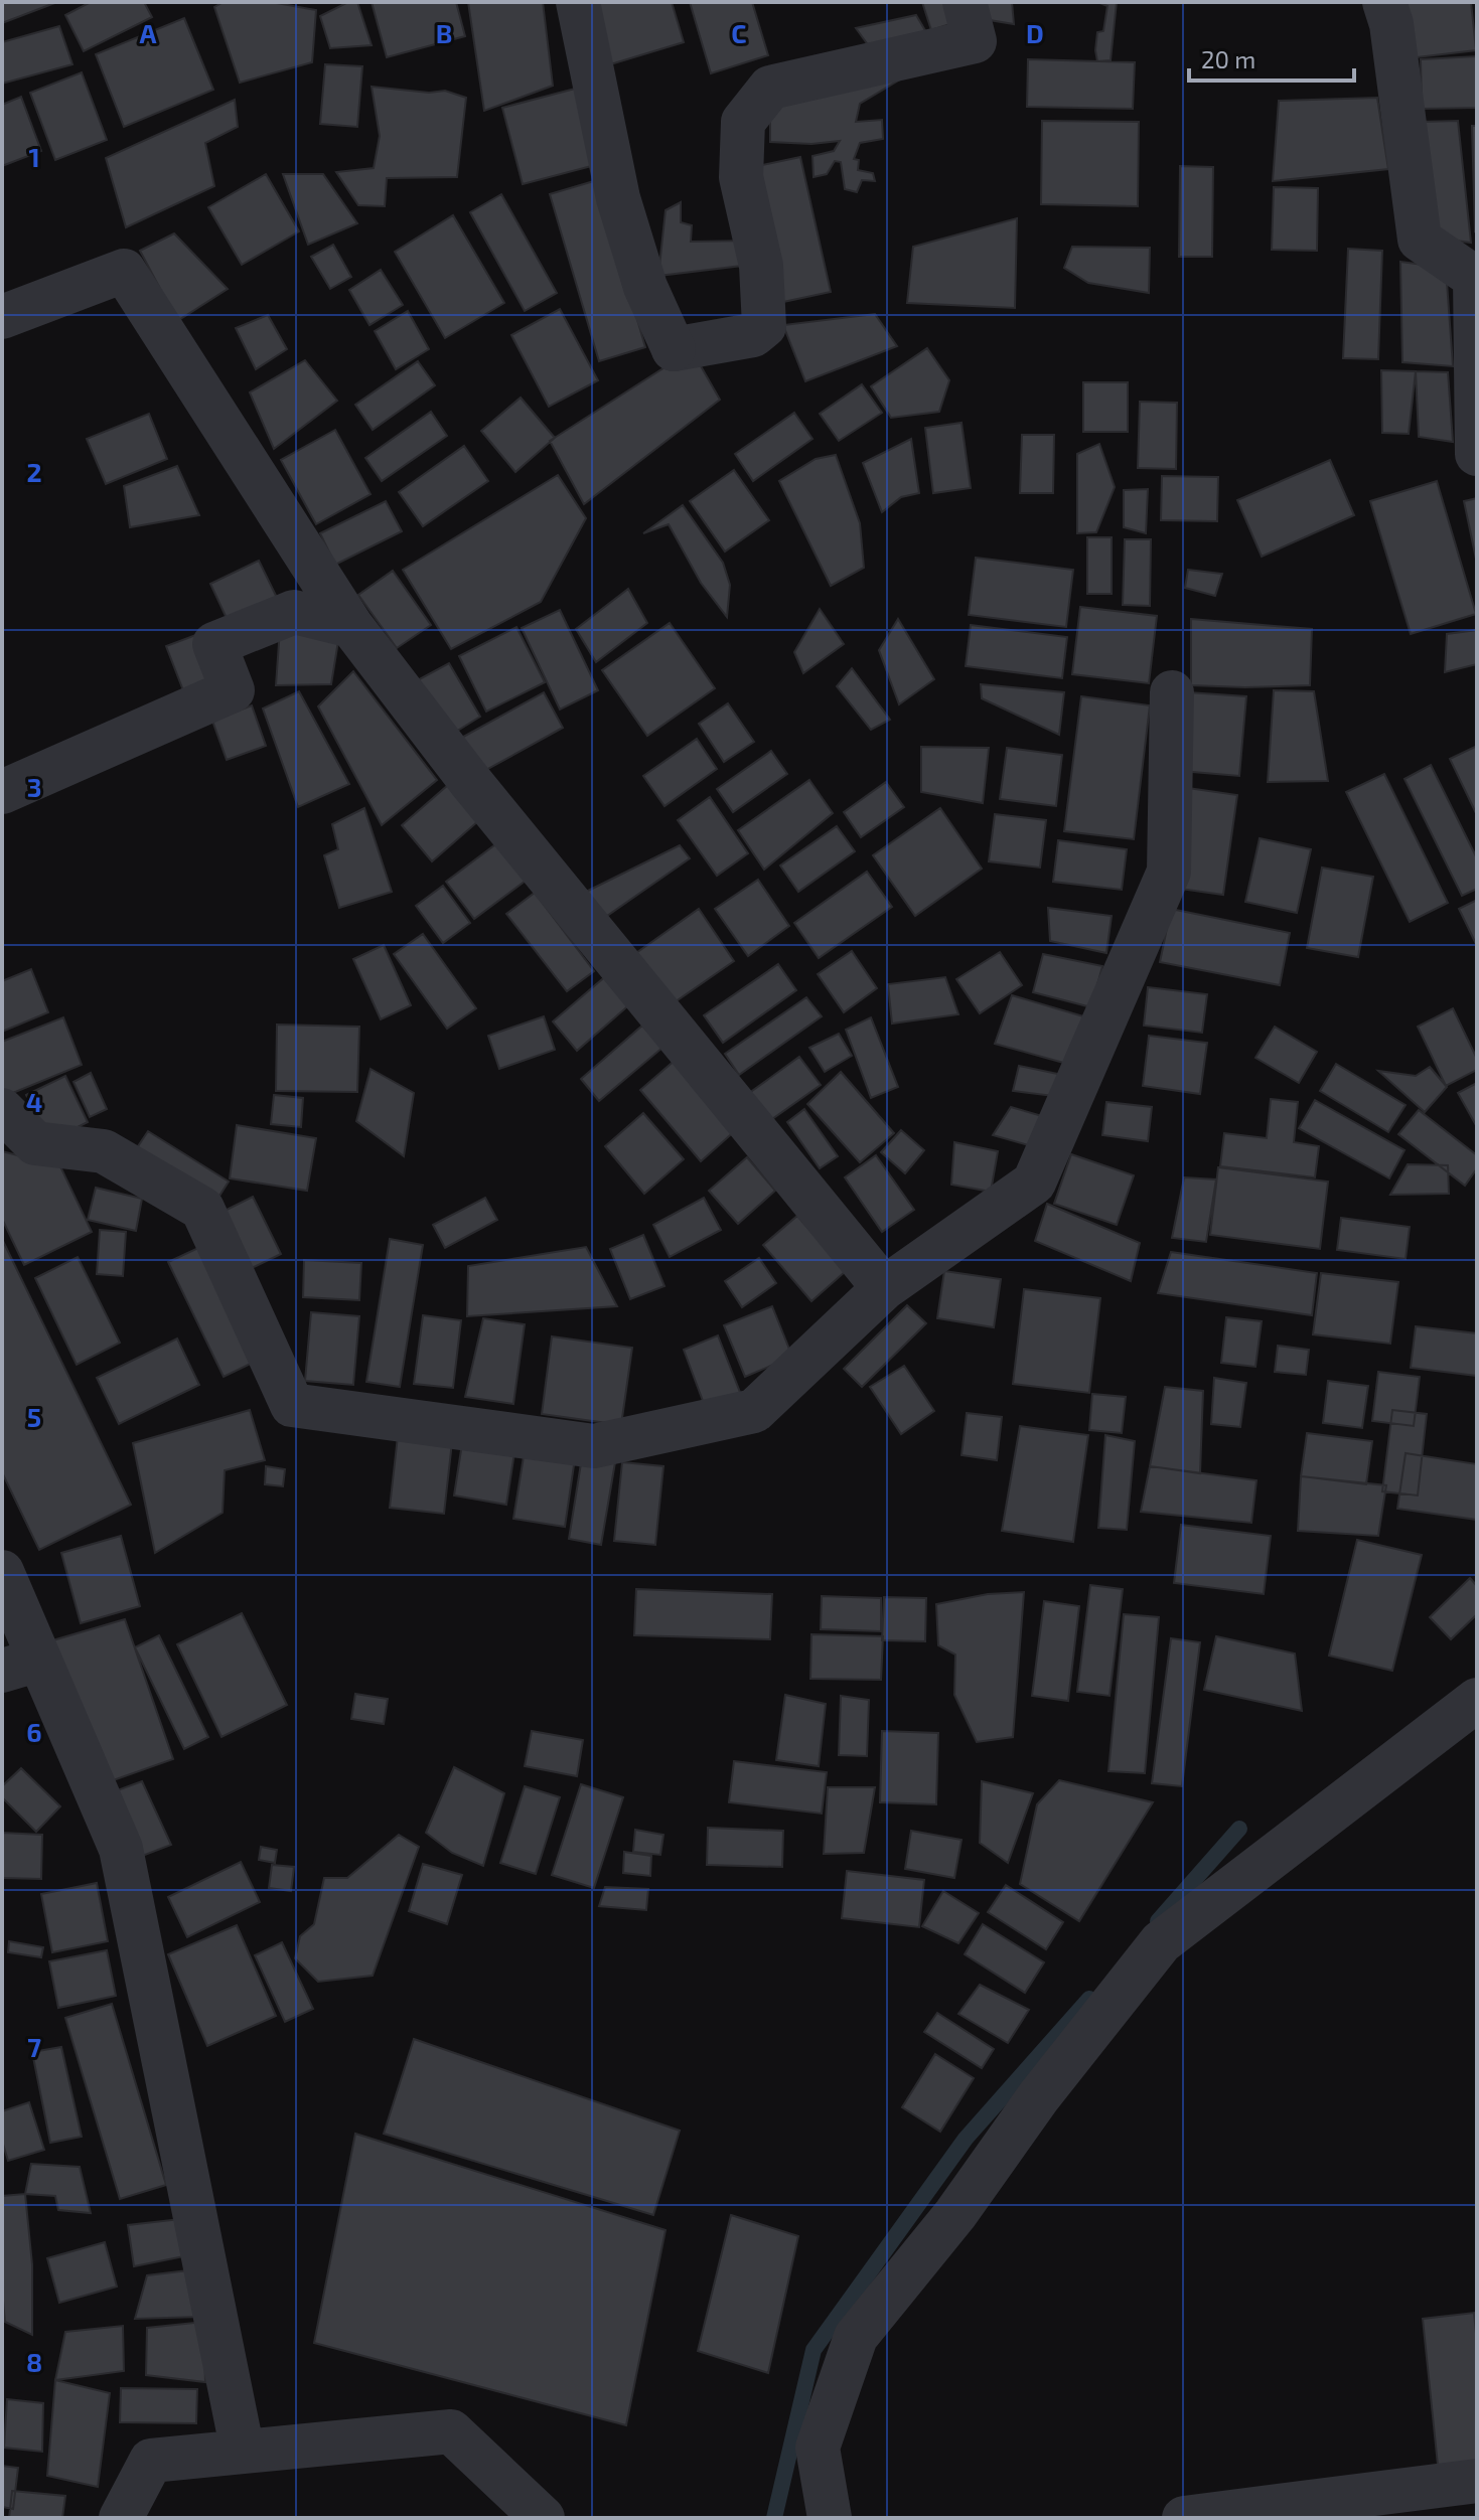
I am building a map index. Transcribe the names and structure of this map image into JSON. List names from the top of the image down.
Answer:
{
  "scale_bar": "20 m",
  "grid": {
    "columns": [
      "A",
      "B",
      "C",
      "D"
    ],
    "rows": [
      "1",
      "2",
      "3",
      "4",
      "5",
      "6",
      "7",
      "8"
    ]
  }
}
